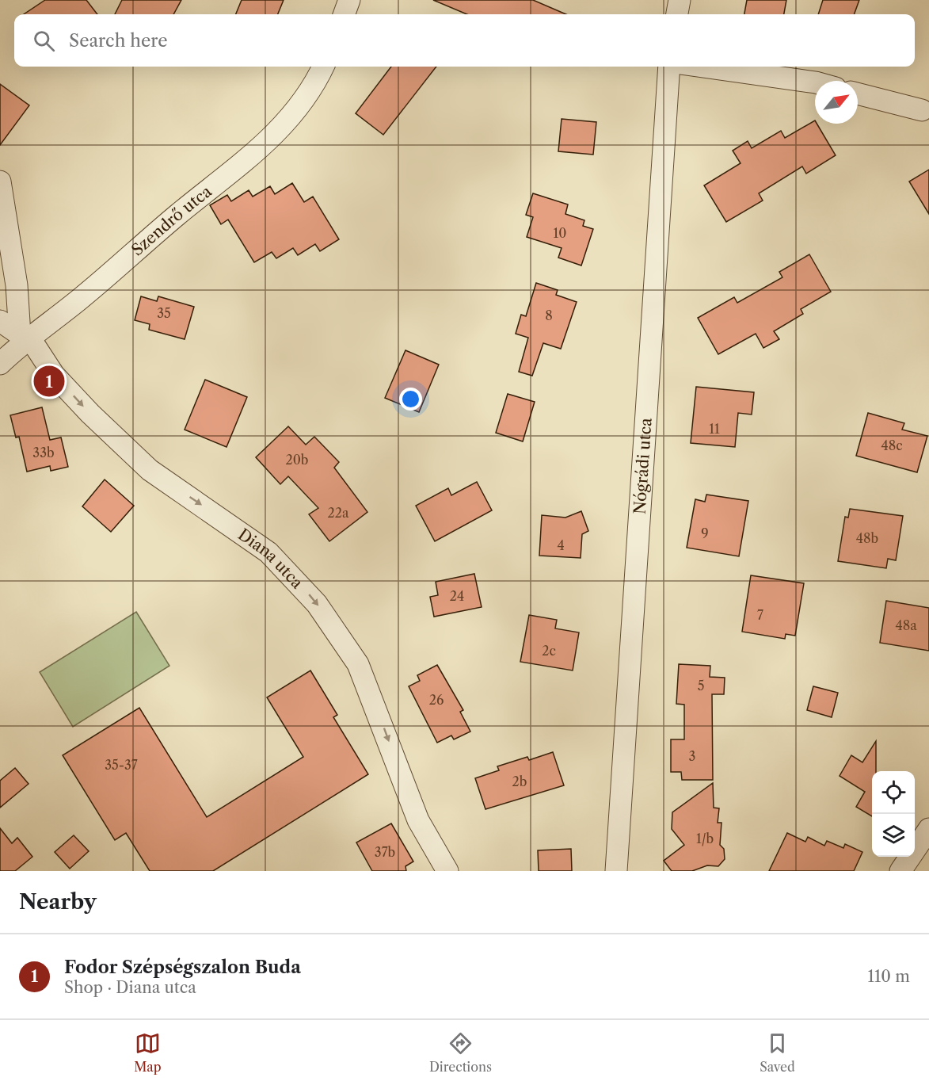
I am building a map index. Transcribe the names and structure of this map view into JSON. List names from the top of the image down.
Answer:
{
  "streets": {
    "street": ["Szendrő utca", "Nógrádi utca", "Diana utca"]
  },
  "crossings": [
    ["Szendrő utca", "Diana utca"]
  ],
  "one_way": ["Diana utca"],
  "house_numbers": [
    "10",
    "35",
    "8",
    "11",
    "48c",
    "33b",
    "20b",
    "22a",
    "9",
    "48b",
    "4",
    "24",
    "7",
    "48a",
    "2c",
    "5",
    "26",
    "3",
    "35-37",
    "2b",
    "1/b",
    "37b"
  ],
  "north": "top right",
  "page": {
    "search": "Search here",
    "pins": "1",
    "heading": "Nearby",
    "list": [
      {
        "mark": "1",
        "name": "Fodor Szépségszalon Buda",
        "note": "Shop · Diana utca",
        "value": "110 m"
      }
    ],
    "nav": ["Map", "Directions", "Saved"]
  }
}
